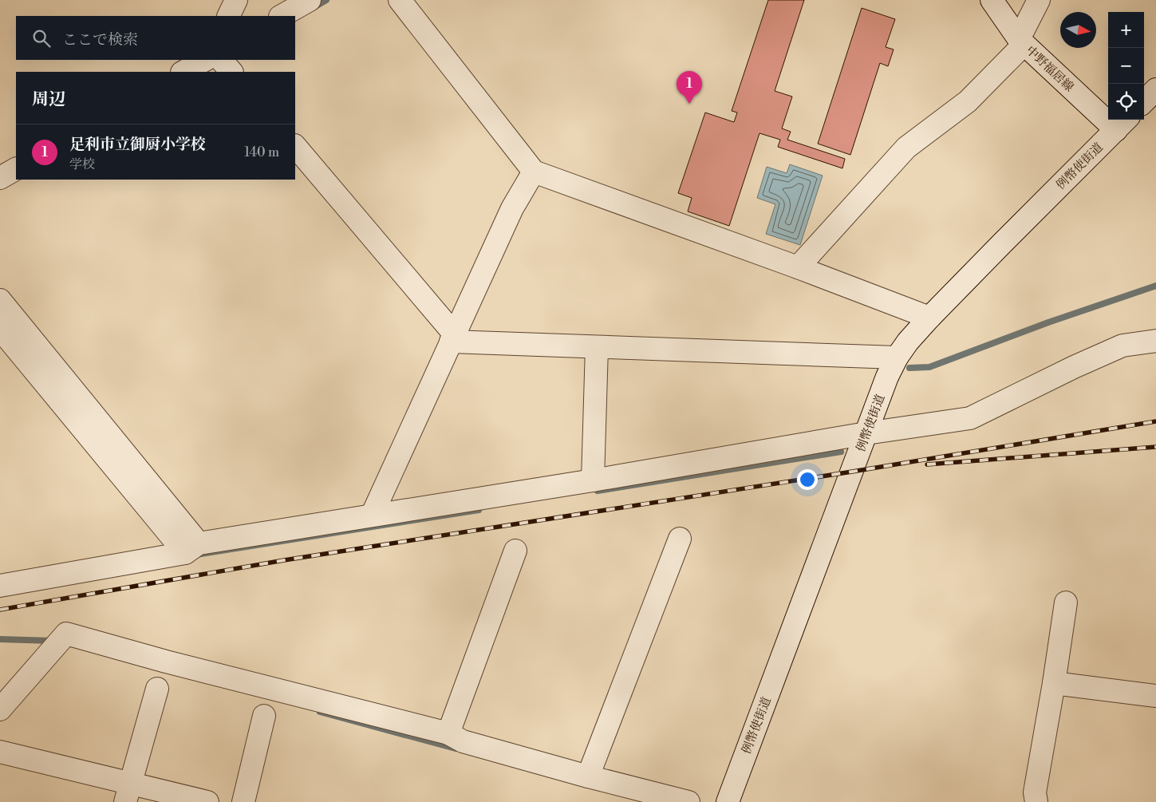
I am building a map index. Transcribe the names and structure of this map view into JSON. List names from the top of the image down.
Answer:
{
  "streets": {
    "street": ["中野福居線", "例幣使街道"]
  },
  "crossings": [
    ["中野福居線", "例幣使街道"]
  ],
  "north": "right",
  "page": {
    "map_buttons": ["+", "−"],
    "search": "ここで検索",
    "pins": "1",
    "heading": "周辺",
    "list": [
      {
        "mark": "1",
        "name": "足利市立御厨小学校",
        "note": "学校",
        "value": "140 m"
      }
    ]
  }
}
